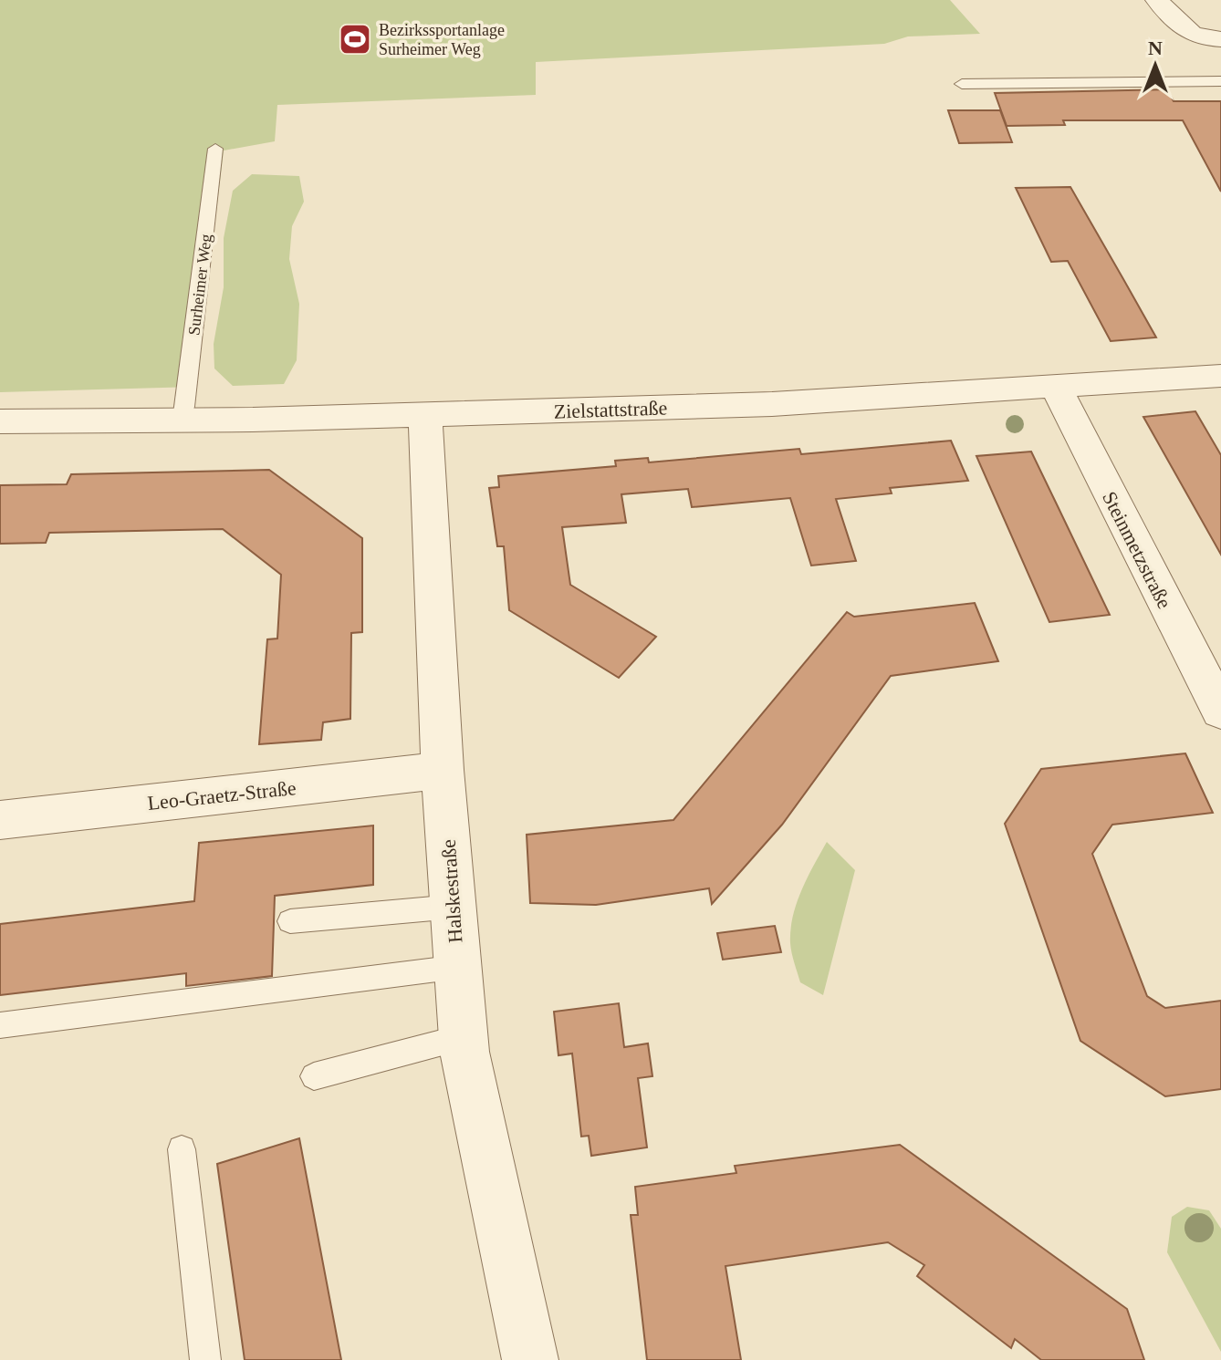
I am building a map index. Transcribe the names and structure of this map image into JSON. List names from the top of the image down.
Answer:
{
  "streets": {
    "street": [
      "Zielstattstraße",
      "Steinmetzstraße",
      "Leo-Graetz-Straße",
      "Halskestraße"
    ],
    "lane": ["Surheimer Weg"]
  },
  "crossings": [
    ["Surheimer Weg", "Zielstattstraße"],
    ["Zielstattstraße", "Steinmetzstraße"],
    ["Zielstattstraße", "Halskestraße"],
    ["Leo-Graetz-Straße", "Halskestraße"]
  ],
  "places": {
    "sports": ["Bezirkssportanlage Surheimer Weg"]
  },
  "north": "top"
}
